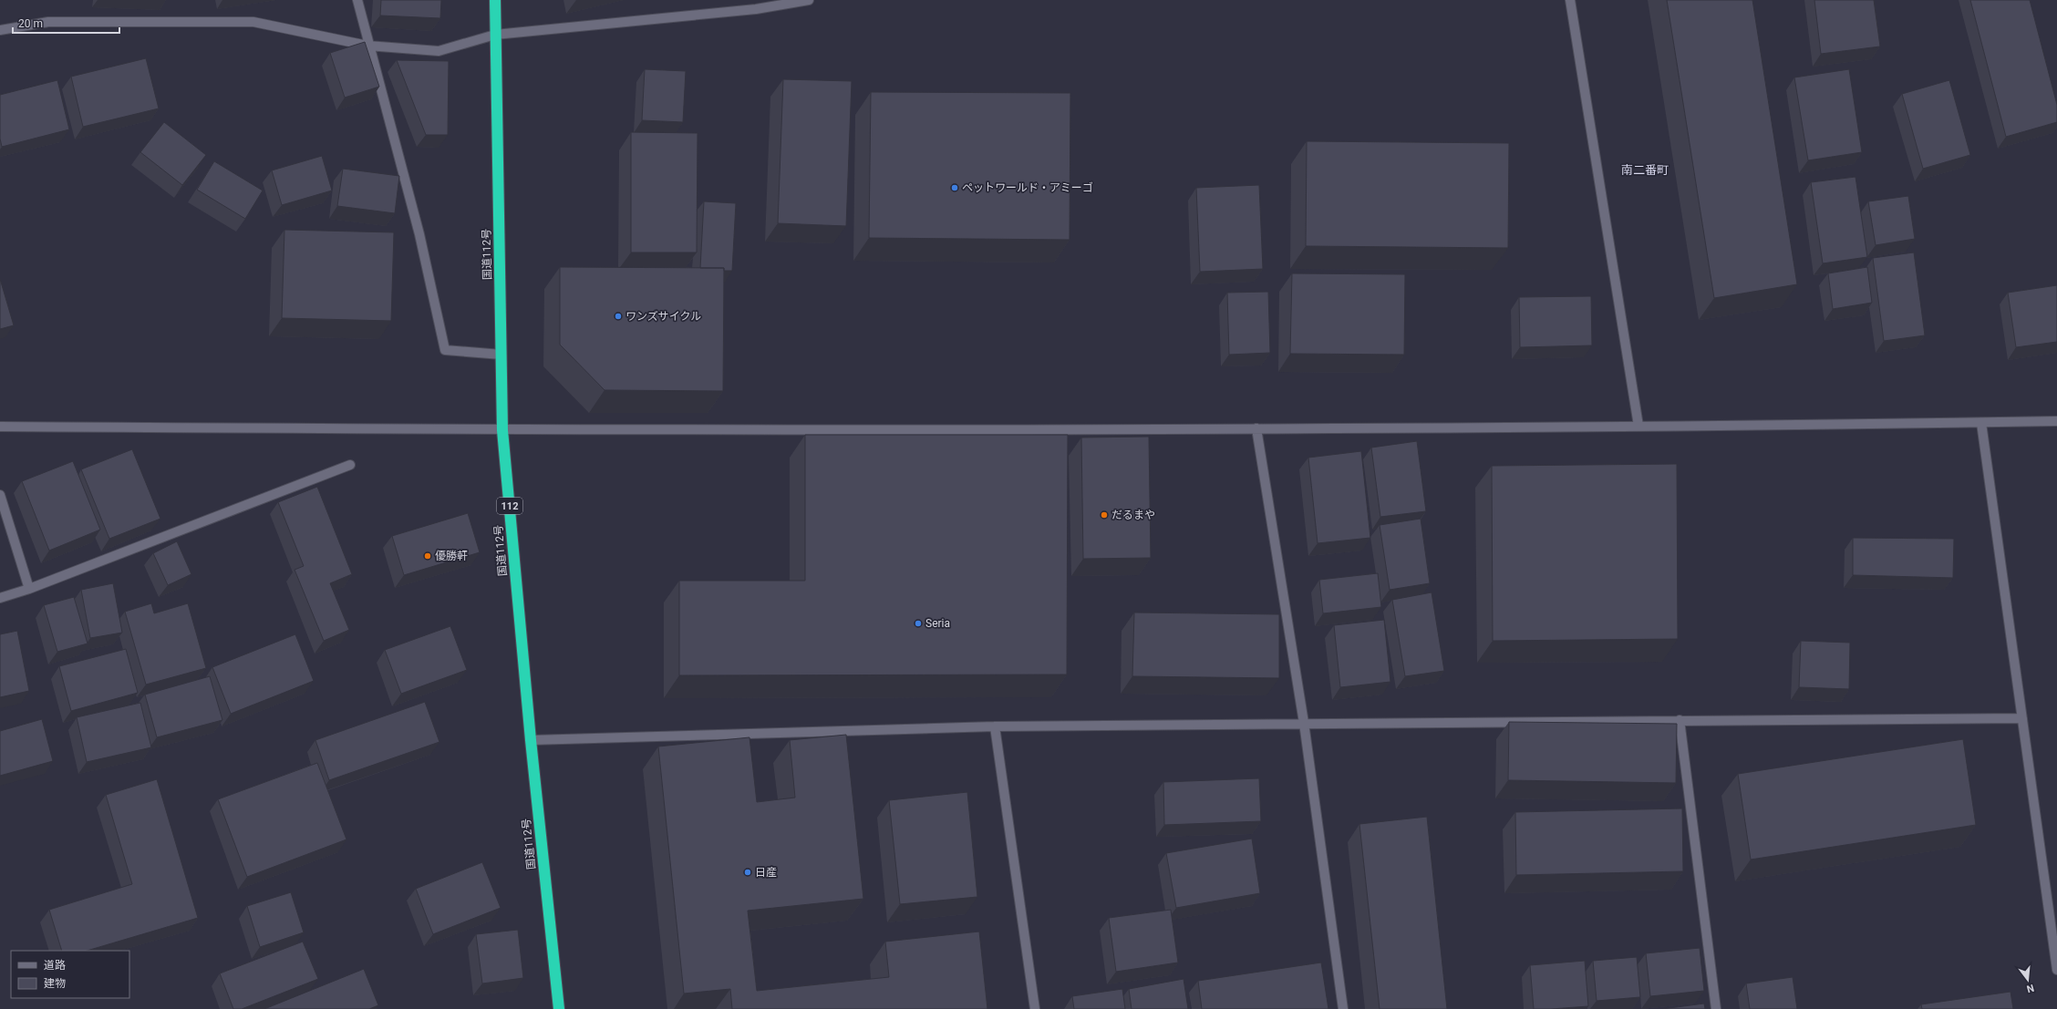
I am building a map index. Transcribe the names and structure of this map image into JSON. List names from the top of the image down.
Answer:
{
  "streets": {
    "highway": ["国道112号", "112"]
  },
  "districts": ["南二番町"],
  "places": [
    "ペットワールド・アミーゴ",
    "ワンズサイクル",
    "だるまや",
    "優勝軒",
    "Seria",
    "日産"
  ],
  "legend": ["道路", "建物"],
  "scale_bar": "20 m",
  "north": "bottom"
}
